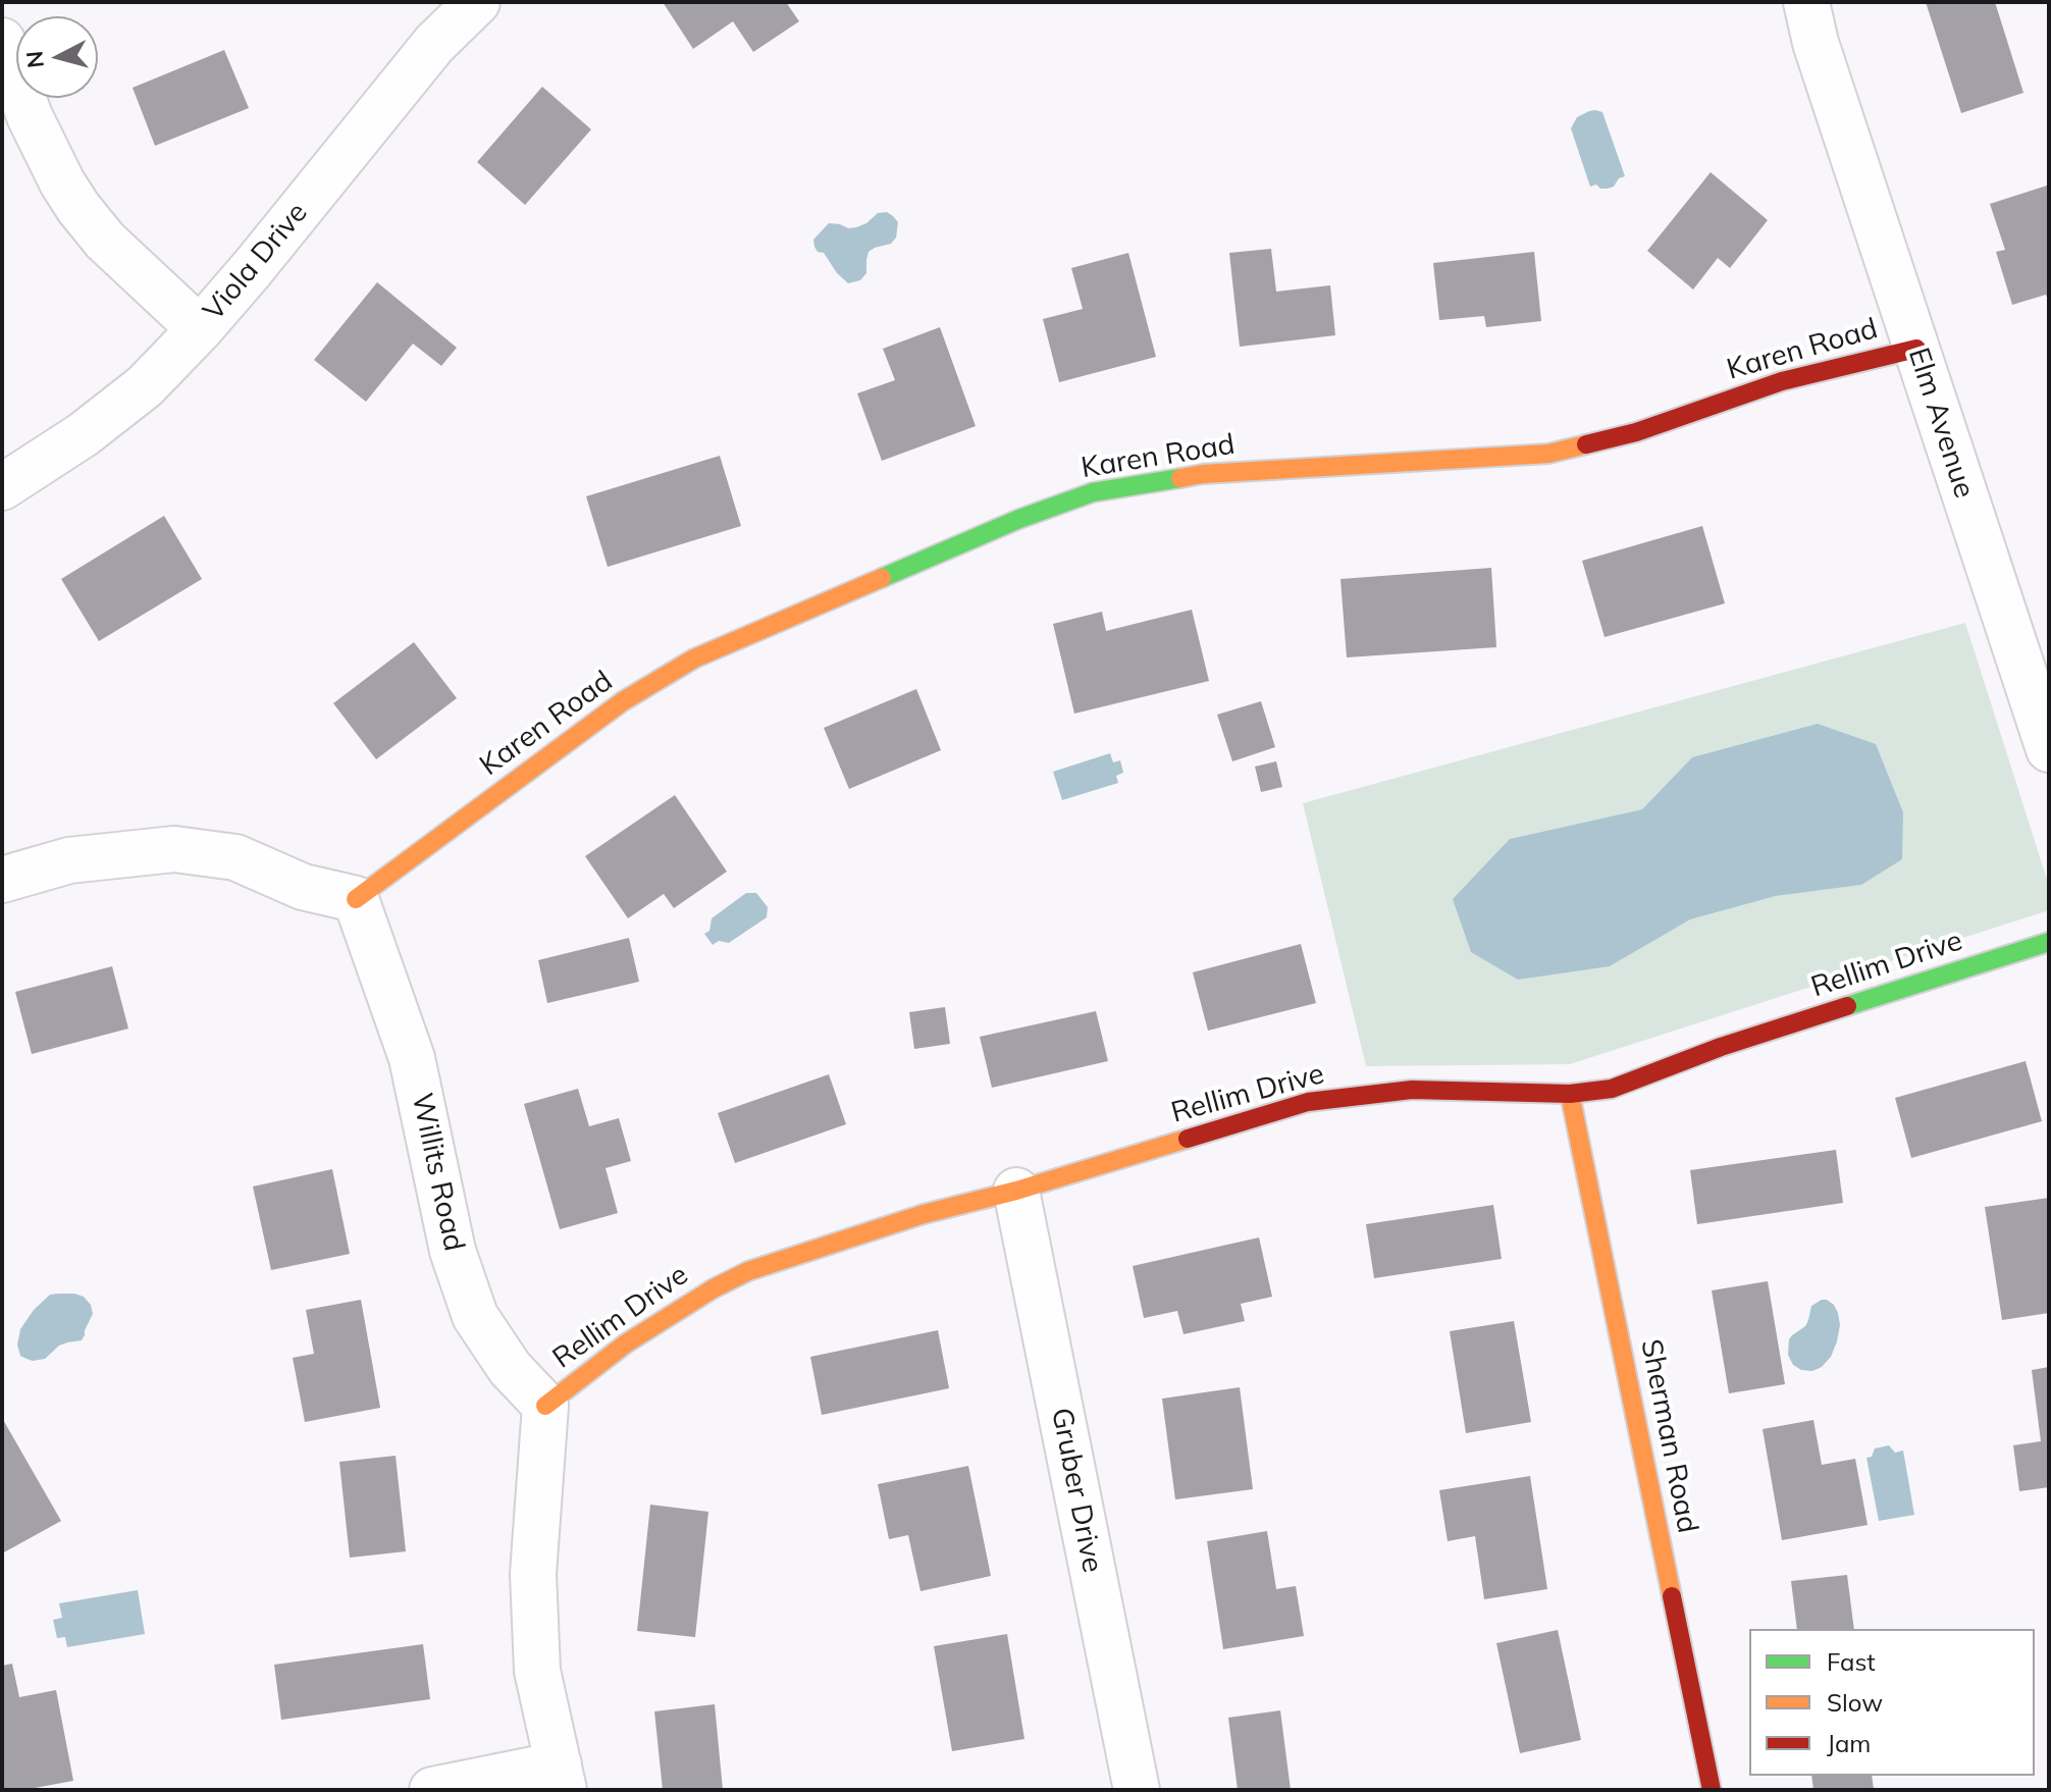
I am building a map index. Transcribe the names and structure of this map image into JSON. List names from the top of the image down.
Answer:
{
  "streets": {
    "street": [
      "Viola Drive",
      "Karen Road",
      "Elm Avenue",
      "Rellim Drive",
      "Willits Road",
      "Sherman Road",
      "Gruber Drive"
    ]
  },
  "crossings": [
    ["Karen Road", "Elm Avenue"],
    ["Karen Road", "Willits Road"],
    ["Rellim Drive", "Willits Road"],
    ["Rellim Drive", "Sherman Road"],
    ["Rellim Drive", "Gruber Drive"]
  ],
  "legend": ["Fast", "Slow", "Jam"],
  "north": "left"
}
